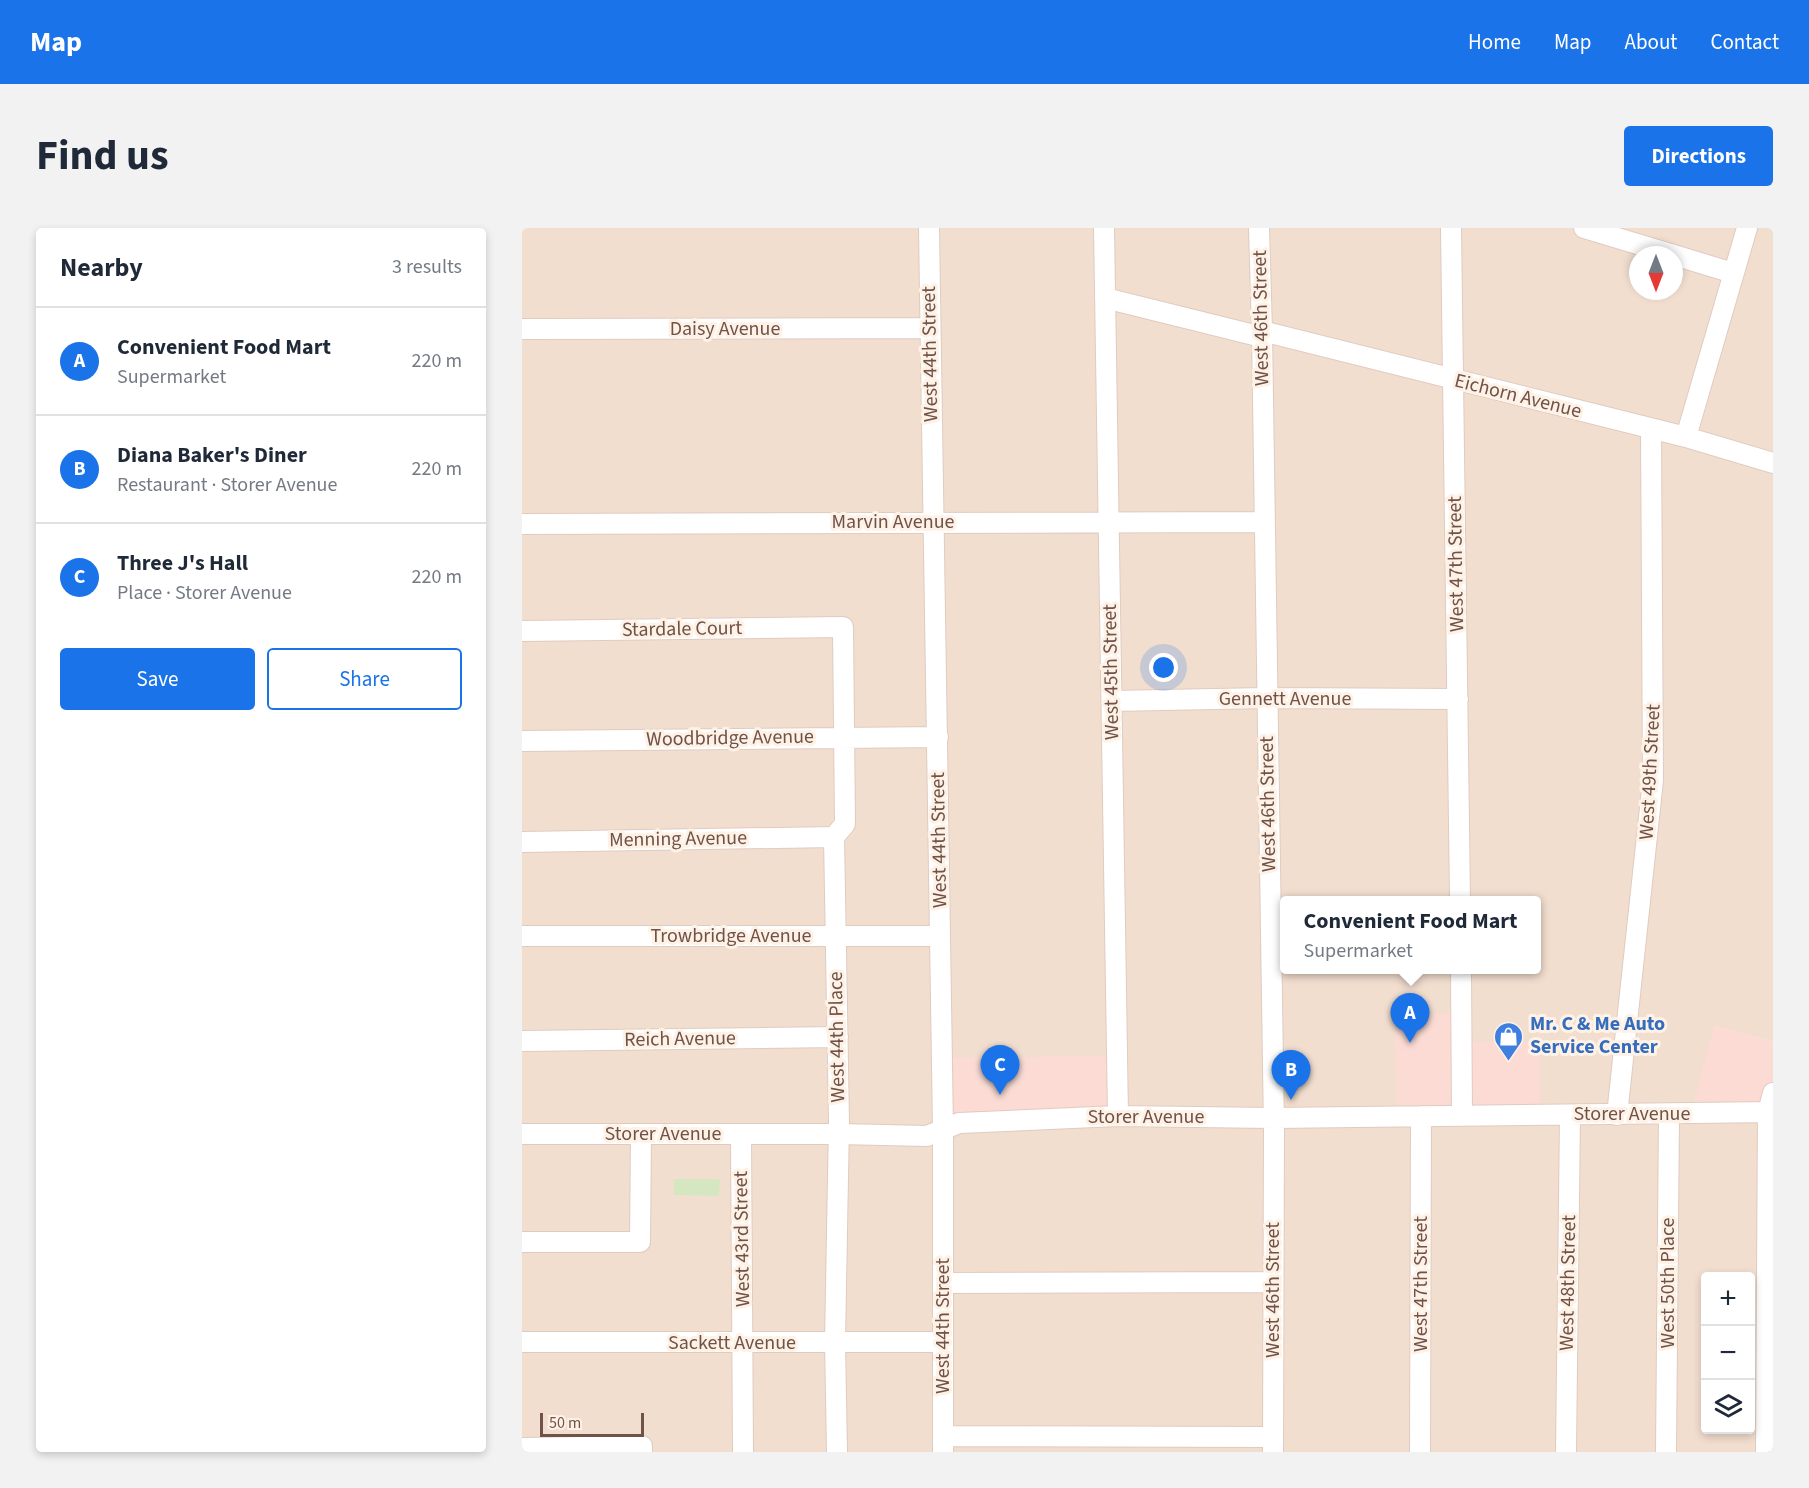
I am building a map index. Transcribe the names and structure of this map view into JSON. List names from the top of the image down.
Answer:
{
  "streets": {
    "street": [
      "West 46th Street",
      "Daisy Avenue",
      "West 44th Street",
      "Eichorn Avenue",
      "Marvin Avenue",
      "West 47th Street",
      "Stardale Court",
      "West 45th Street",
      "Gennett Avenue",
      "Woodbridge Avenue",
      "West 49th Street",
      "Menning Avenue",
      "Trowbridge Avenue",
      "West 44th Place",
      "Reich Avenue",
      "Storer Avenue",
      "West 43rd Street",
      "West 48th Street",
      "West 50th Place",
      "Sackett Avenue"
    ]
  },
  "crossings": [
    ["West 46th Street", "Eichorn Avenue"],
    ["West 46th Street", "Marvin Avenue"],
    ["West 46th Street", "Gennett Avenue"],
    ["West 46th Street", "Storer Avenue"],
    ["Daisy Avenue", "West 44th Street"],
    ["West 44th Street", "Marvin Avenue"],
    ["West 44th Street", "Woodbridge Avenue"],
    ["West 44th Street", "Trowbridge Avenue"],
    ["West 44th Street", "Storer Avenue"],
    ["West 44th Street", "Sackett Avenue"],
    ["Eichorn Avenue", "West 47th Street"],
    ["Eichorn Avenue", "West 45th Street"],
    ["Eichorn Avenue", "West 49th Street"],
    ["Marvin Avenue", "West 45th Street"],
    ["West 47th Street", "Gennett Avenue"],
    ["West 47th Street", "Storer Avenue"],
    ["Stardale Court", "West 44th Place"],
    ["West 45th Street", "Gennett Avenue"],
    ["West 45th Street", "Storer Avenue"],
    ["Woodbridge Avenue", "West 44th Place"],
    ["West 49th Street", "Storer Avenue"],
    ["Menning Avenue", "West 44th Place"],
    ["Trowbridge Avenue", "West 44th Place"],
    ["West 44th Place", "Reich Avenue"],
    ["West 44th Place", "Storer Avenue"],
    ["West 44th Place", "Sackett Avenue"],
    ["Storer Avenue", "West 43rd Street"],
    ["Storer Avenue", "West 48th Street"],
    ["Storer Avenue", "West 50th Place"],
    ["West 43rd Street", "Sackett Avenue"]
  ],
  "places": {
    "shop": ["Mr. C & Me Auto Service Center"]
  },
  "scale_bar": "50 m",
  "north": "bottom",
  "page": {
    "header": "Map",
    "nav": [
      "Home",
      "Map",
      "About",
      "Contact"
    ],
    "title": "Find us",
    "buttons": [
      "Directions",
      ["Save", "Share"]
    ],
    "heading": ["Nearby", "3 results"],
    "list": [
      {
        "mark": "A",
        "name": "Convenient Food Mart",
        "note": "Supermarket",
        "value": "220 m"
      },
      {
        "mark": "B",
        "name": "Diana Baker's Diner",
        "note": "Restaurant · Storer Avenue",
        "value": "220 m"
      },
      {
        "mark": "C",
        "name": "Three J's Hall",
        "note": "Place · Storer Avenue",
        "value": "220 m"
      }
    ],
    "popup": ["Convenient Food Mart", "Supermarket"],
    "pins": ["A", "C", "B"],
    "map_buttons": ["+", "−"],
    "scale": "50 m"
  }
}
